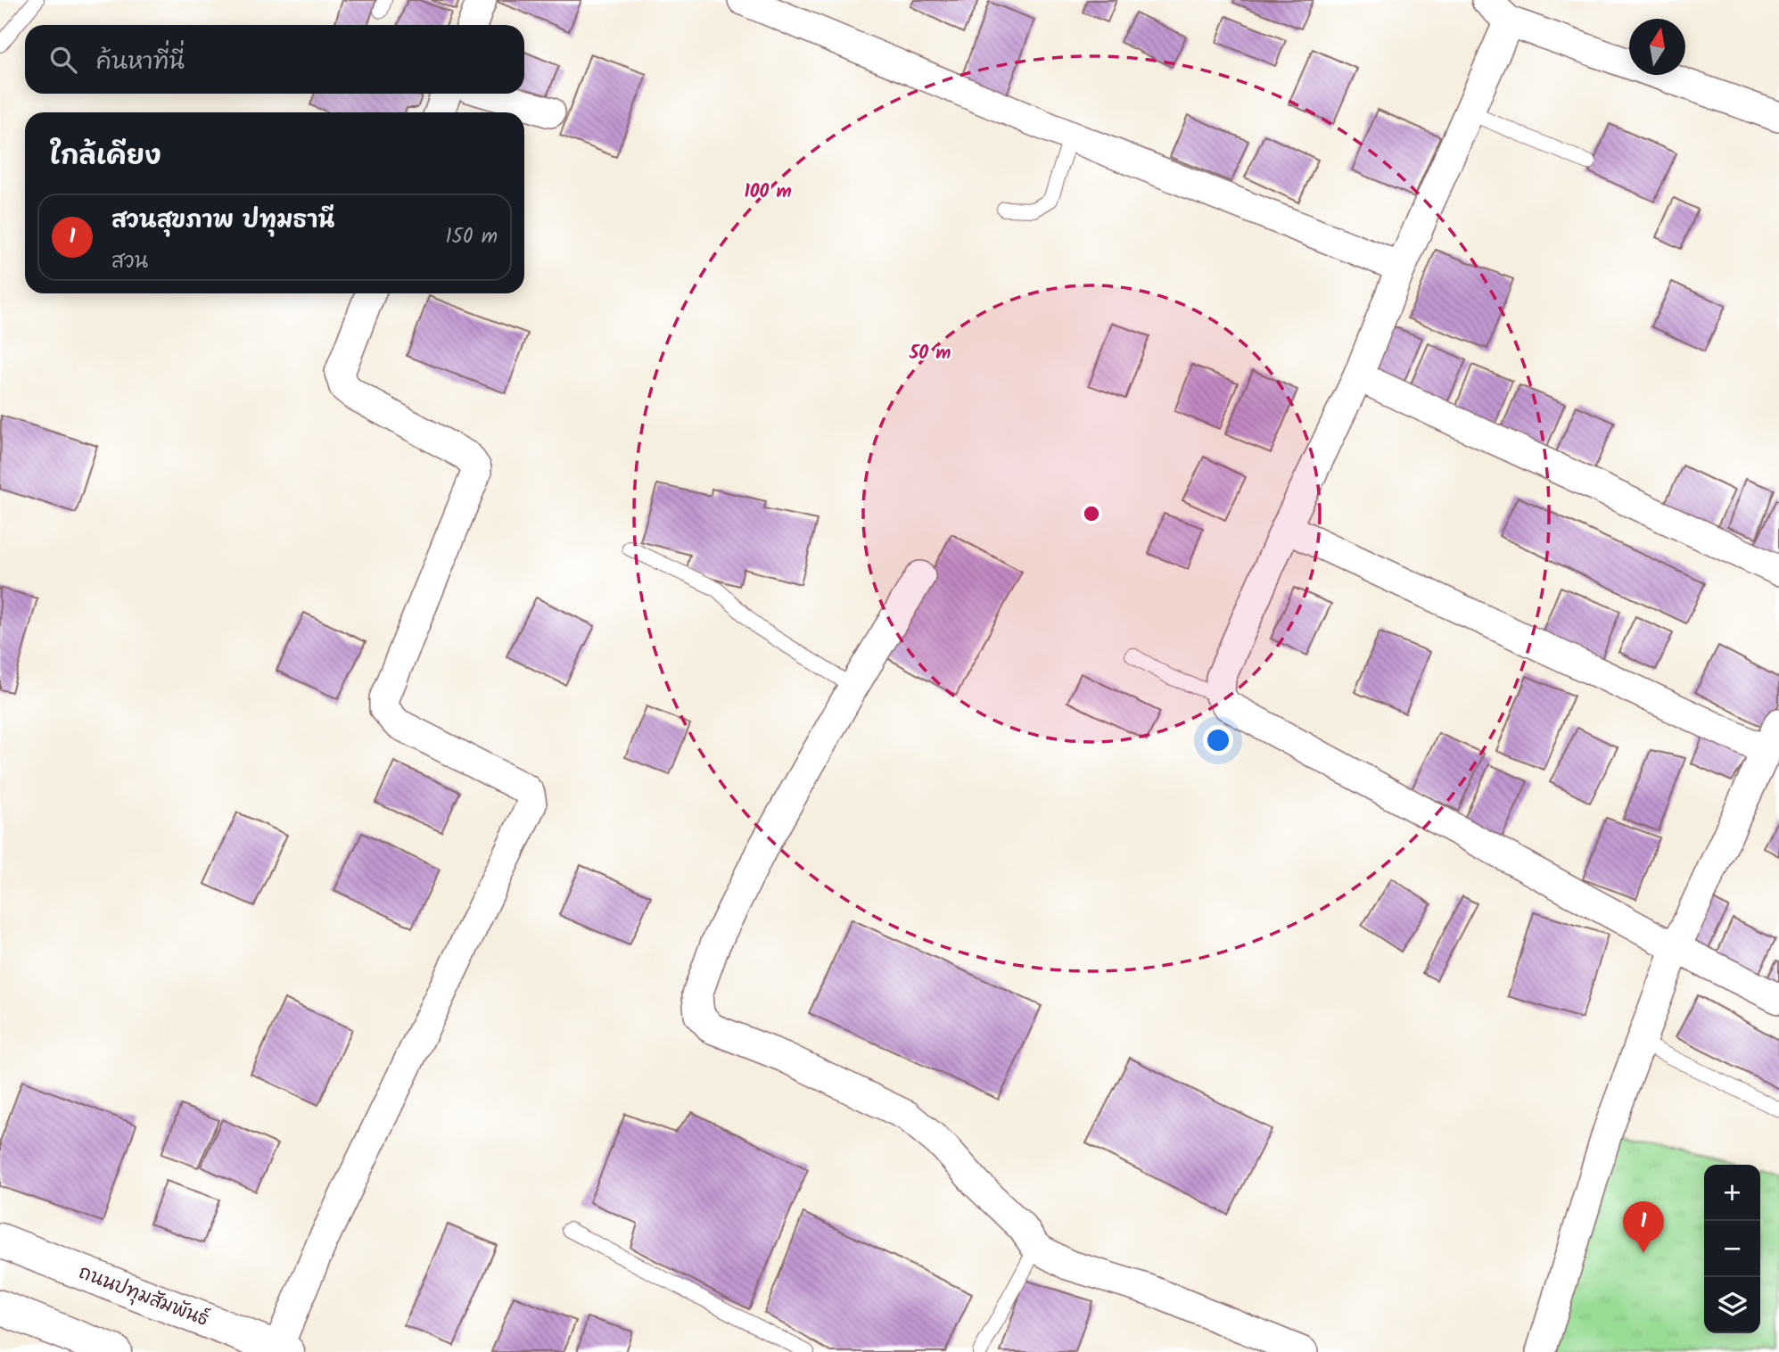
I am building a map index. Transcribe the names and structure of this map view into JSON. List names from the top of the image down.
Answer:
{
  "streets": {
    "street": ["ถนนปทุมสัมพันธ์"]
  },
  "north": "top",
  "page": {
    "search": "ค้นหาที่นี่",
    "heading": "ใกล้เคียง",
    "list": [
      {
        "mark": "1",
        "name": "สวนสุขภาพ ปทุมธานี",
        "note": "สวน",
        "value": "150 m"
      }
    ],
    "map_buttons": ["+", "−"],
    "pins": "1"
  },
  "rings": ["100 m", "50 m"]
}
